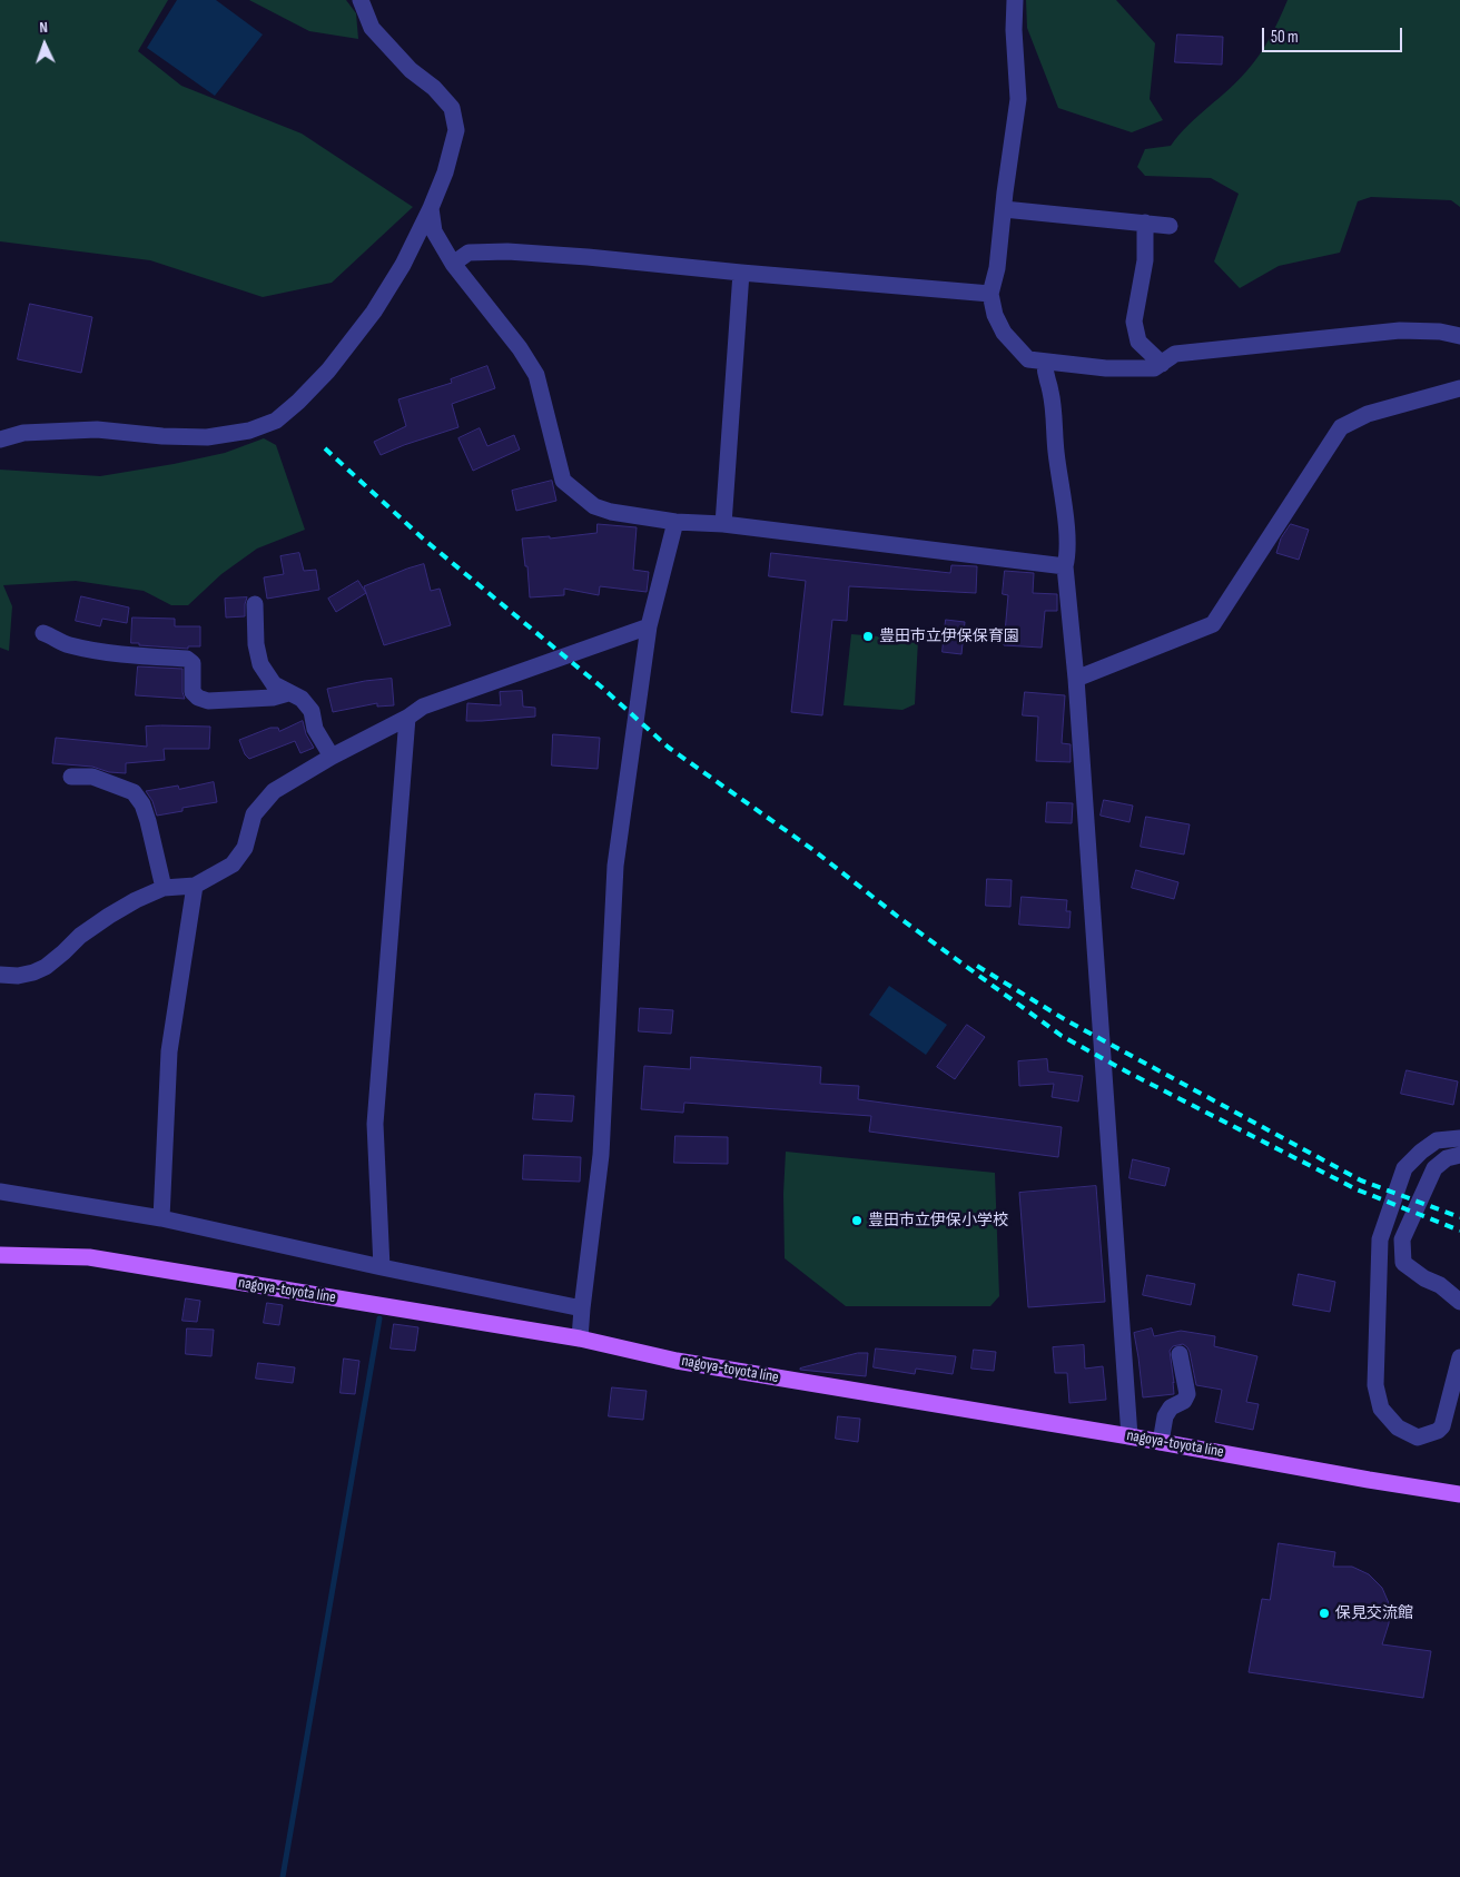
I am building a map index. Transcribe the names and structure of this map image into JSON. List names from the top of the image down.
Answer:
{
  "streets": {
    "main road": ["nagoya-toyota line"]
  },
  "places": ["豊田市立伊保保育園", "豊田市立伊保小学校", "保見交流館"],
  "scale_bar": "50 m",
  "north": "top"
}
